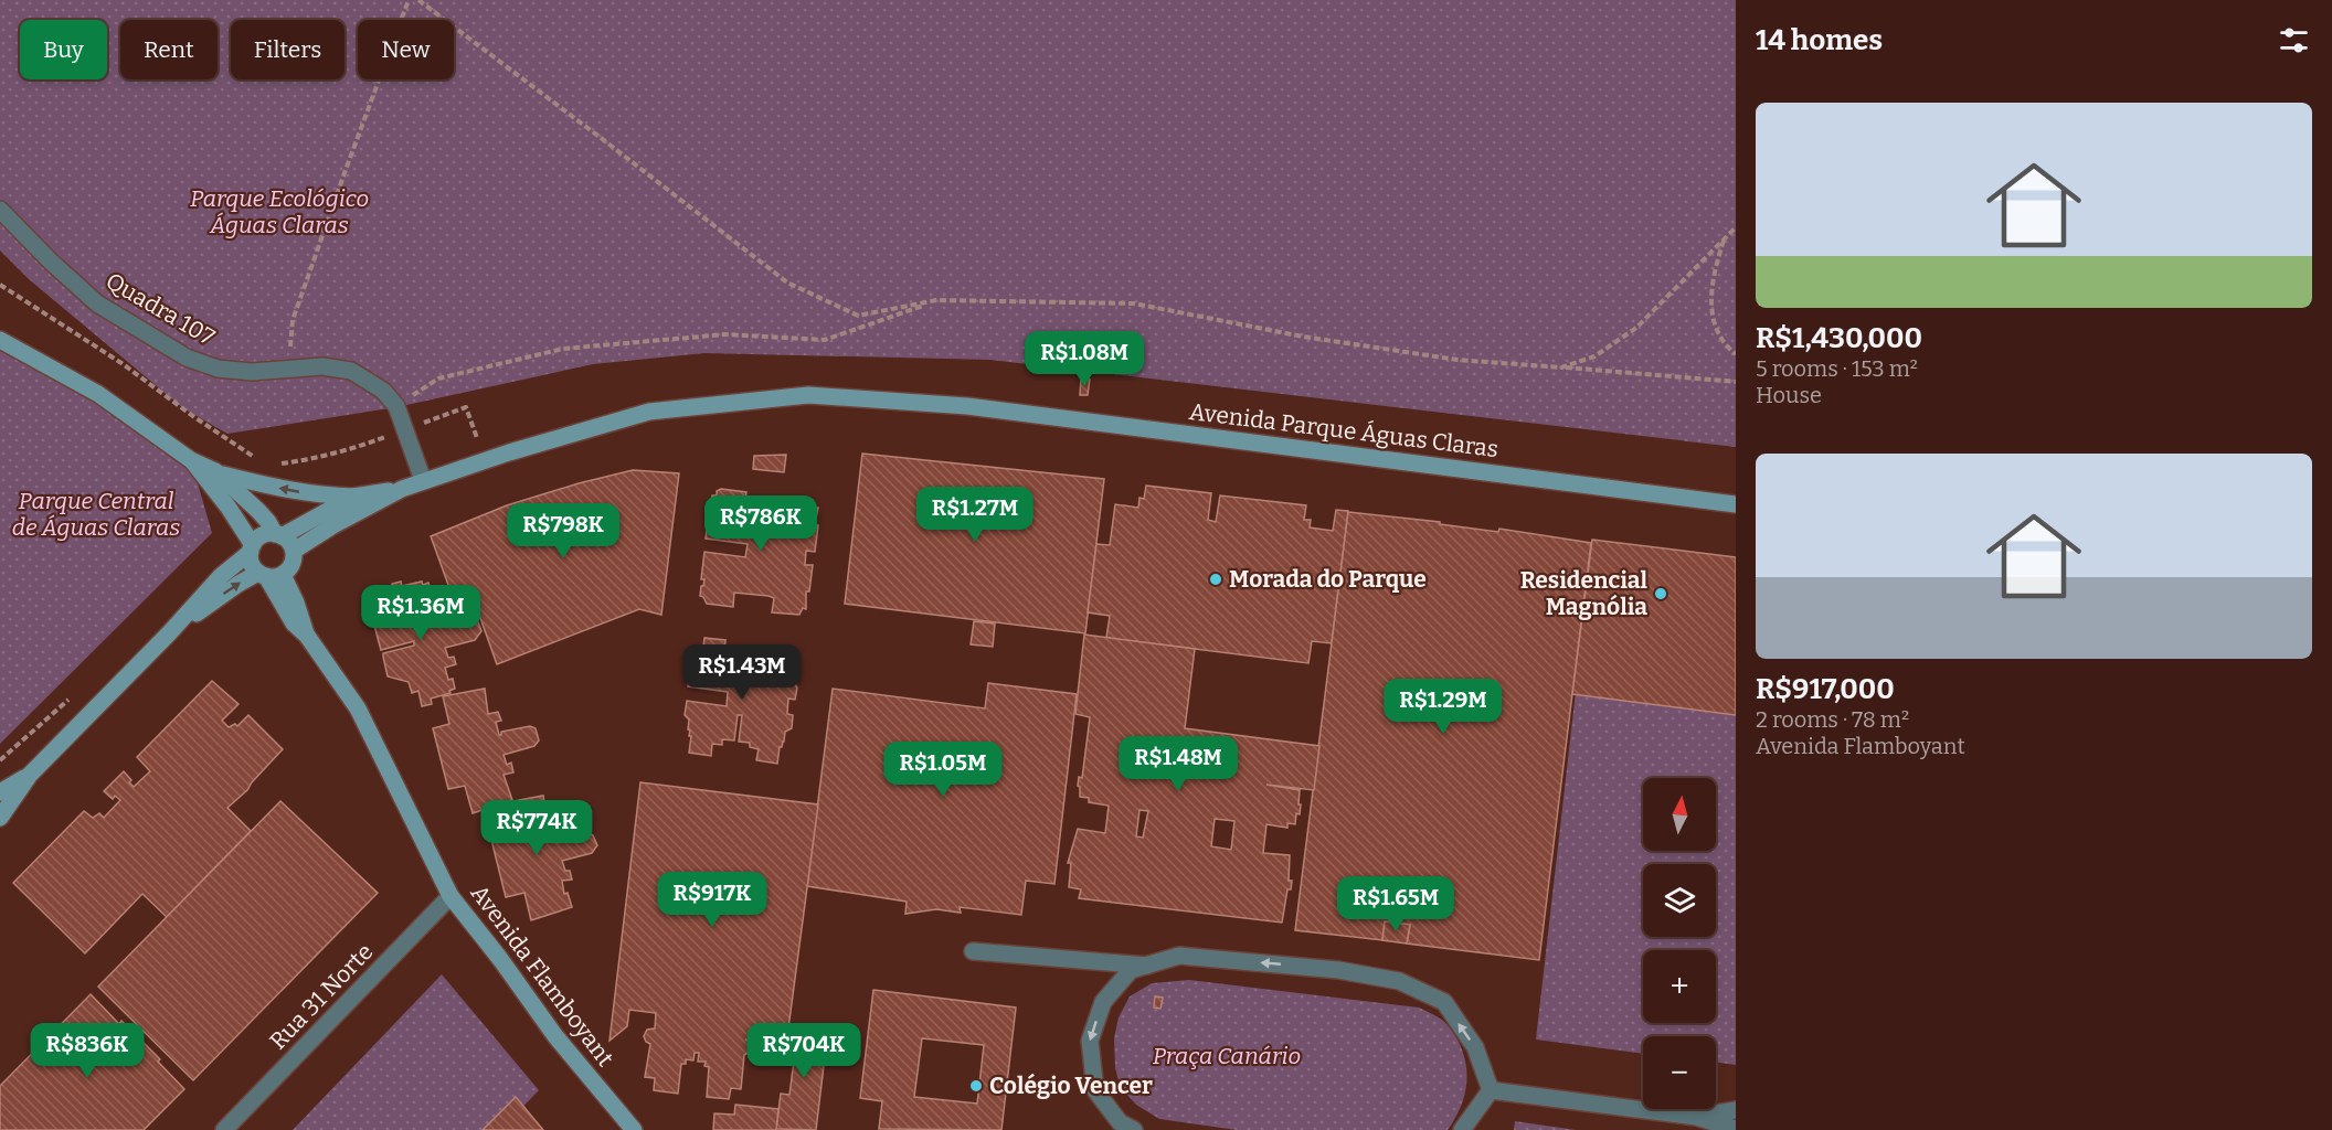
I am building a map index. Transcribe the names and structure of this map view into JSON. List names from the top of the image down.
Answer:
{
  "streets": {
    "street": [
      "Quadra 107",
      "Avenida Parque Águas Claras",
      "Avenida Flamboyant",
      "Rua 31 Norte"
    ]
  },
  "crossings": [
    ["Quadra 107", "Avenida Parque Águas Claras"],
    ["Avenida Parque Águas Claras", "Avenida Flamboyant"],
    ["Avenida Flamboyant", "Rua 31 Norte"]
  ],
  "parks": ["Parque Ecológico Águas Claras", "Parque Central de Águas Claras", "Praça Canário"],
  "places": ["Morada do Parque", "Residencial Magnólia", "Colégio Vencer"],
  "north": "top",
  "page": {
    "heading": "14 homes",
    "chip": [
      "Buy",
      "Rent",
      "Filters",
      "New"
    ],
    "list": [
      {
        "name": "R$1,430,000",
        "note": "5 rooms · 153 m² · House"
      },
      {
        "name": "R$917,000",
        "note": "2 rooms · 78 m² · Avenida Flamboyant"
      }
    ],
    "price": [
      "R$1.08M",
      "R$1.27M",
      "R$786K",
      "R$798K",
      "R$1.36M",
      "R$1.43M",
      "R$1.29M",
      "R$1.48M",
      "R$1.05M",
      "R$774K",
      "R$917K",
      "R$1.65M",
      "R$836K",
      "R$704K"
    ],
    "map_buttons": ["+", "−"]
  }
}
